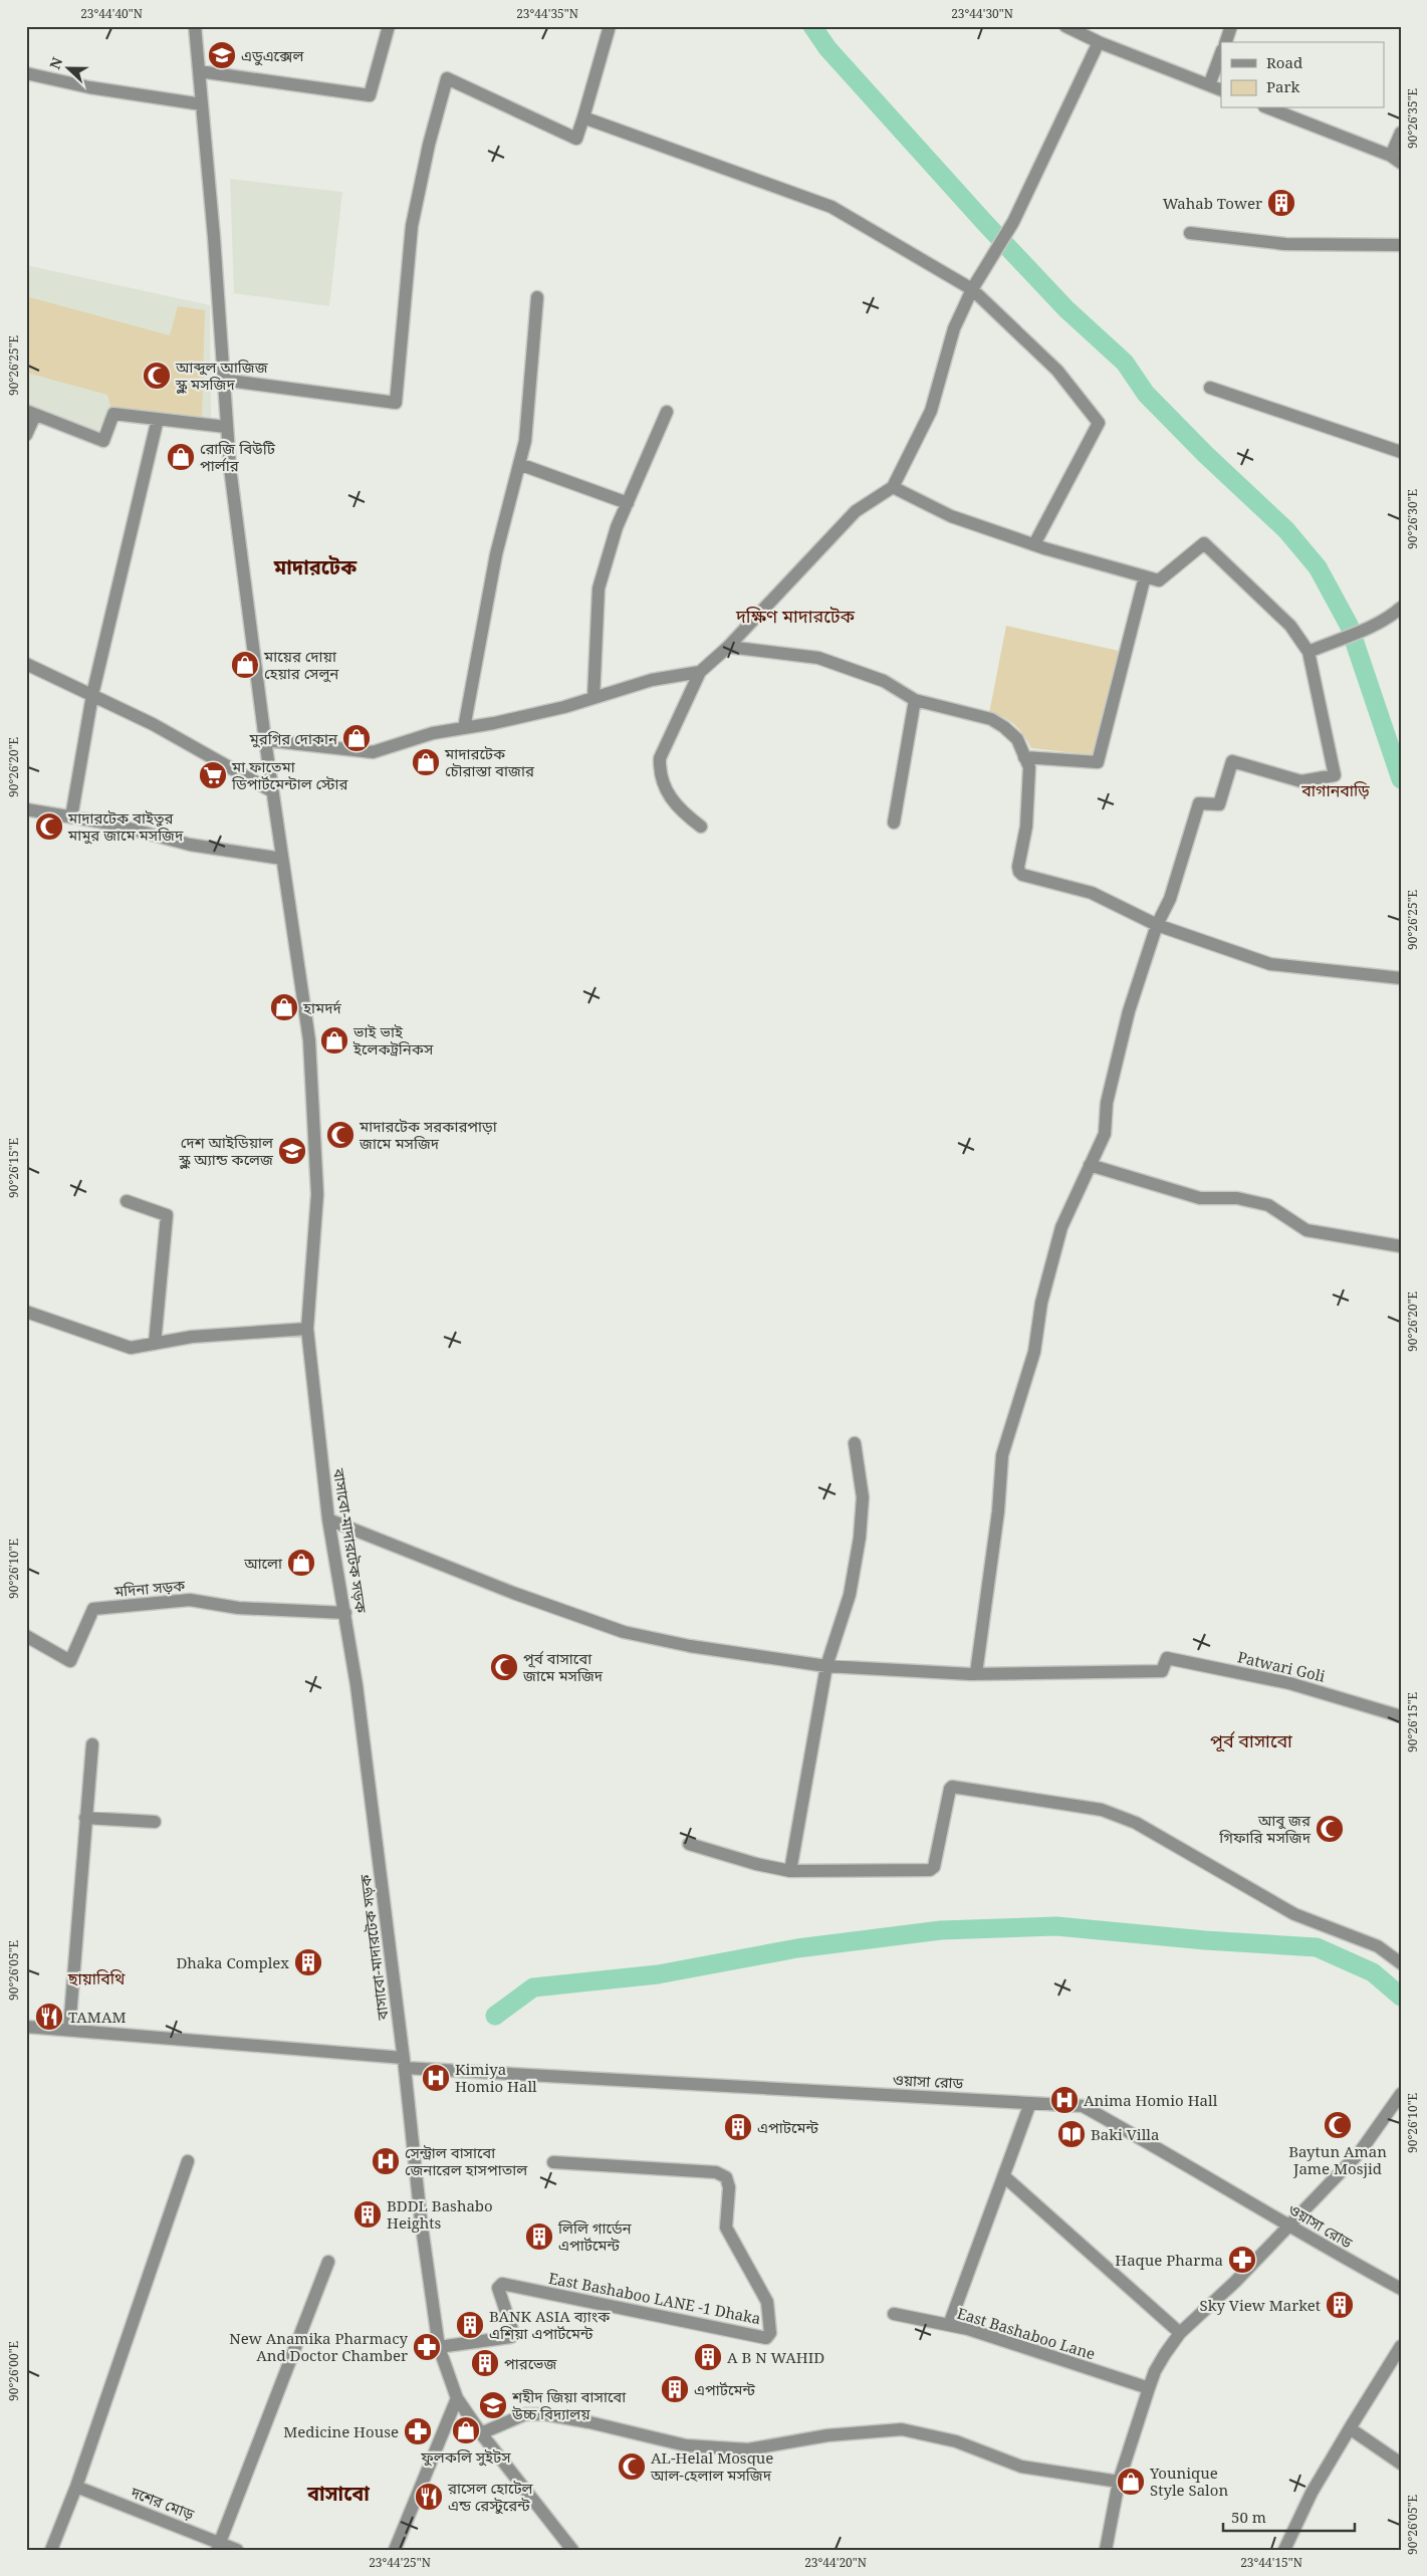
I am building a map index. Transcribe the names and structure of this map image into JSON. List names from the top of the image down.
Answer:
{
  "streets": {
    "street": [
      "বাসাবো-মাদারটেক সড়ক",
      "মদিনা সড়ক",
      "Patwari Goli",
      "ওয়াসা রোড",
      "East Bashaboo LANE -1 Dhaka",
      "East Bashaboo Lane",
      "দশের মোড়"
    ]
  },
  "crossings": [
    ["বাসাবো-মাদারটেক সড়ক", "মদিনা সড়ক"],
    ["বাসাবো-মাদারটেক সড়ক", "ওয়াসা রোড"],
    ["বাসাবো-মাদারটেক সড়ক", "East Bashaboo LANE -1 Dhaka"]
  ],
  "districts": [
    "মাদারটেক",
    "দক্ষিণ মাদারটেক",
    "বাগানবাড়ি",
    "পূর্ব বাসাবো",
    "ছায়াবিথি",
    "বাসাবো"
  ],
  "places": {
    "school or university": ["এডুএক্সেল", "দেশ আইডিয়াল স্কুল অ্যান্ড কলেজ", "শহীদ জিয়া বাসাবো উচ্চ বিদ্যালয়"],
    "building": [
      "Wahab Tower",
      "Dhaka Complex",
      "এপাটমেন্ট",
      "BDDL Bashabo Heights",
      "লিলি গার্ডেন এপার্টমেন্ট",
      "Sky View Market",
      "BANK ASIA ব্যাংক এশিয়া এপার্টমেন্ট",
      "A B N WAHID",
      "পারভেজ",
      "এপার্টমেন্ট"
    ],
    "mosque": [
      "আব্দুল আজিজ স্কুল মসজিদ",
      "মাদারটেক বাইতুর মামুর জামে মসজিদ",
      "মাদারটেক সরকারপাড়া জামে মসজিদ",
      "পূর্ব বাসাবো জামে মসজিদ",
      "আবু জর গিফারি মসজিদ",
      "Baytun Aman Jame Mosjid",
      "AL-Helal Mosque আল-হেলাল মসজিদ"
    ],
    "shop": [
      "রোজি বিউটি পার্লার",
      "মায়ের দোয়া হেয়ার সেলুন",
      "মুরগির দোকান",
      "মাদারটেক চৌরাস্তা বাজার",
      "হামদর্দ",
      "ভাই ভাই ইলেকট্রনিকস",
      "আলো",
      "ফুলকলি সুইটস",
      "Younique Style Salon"
    ],
    "supermarket": ["মা ফাতেমা ডিপার্টমেন্টাল স্টোর"],
    "restaurant": ["TAMAM", "রাসেল হোটেল এন্ড রেস্টুরেন্ট"],
    "hospital": ["Kimiya Homio Hall", "Anima Homio Hall", "সেন্ট্রাল বাসাবো জেনারেল হাসপাতাল"],
    "library": ["Baki Villa"],
    "pharmacy": ["Haque Pharma", "New Anamika Pharmacy And Doctor Chamber", "Medicine House"]
  },
  "legend": ["Road", "Park"],
  "scale_bar": "50 m",
  "north": "left",
  "coordinates": [
    "23°44'40\"N",
    "23°44'35\"N",
    "23°44'30\"N",
    "90°26'35\"E",
    "90°26'25\"E",
    "90°26'30\"E",
    "90°26'20\"E",
    "90°26'15\"E",
    "90°26'10\"E",
    "90°26'05\"E",
    "90°26'00\"E",
    "23°44'25\"N",
    "23°44'20\"N",
    "23°44'15\"N"
  ]
}
